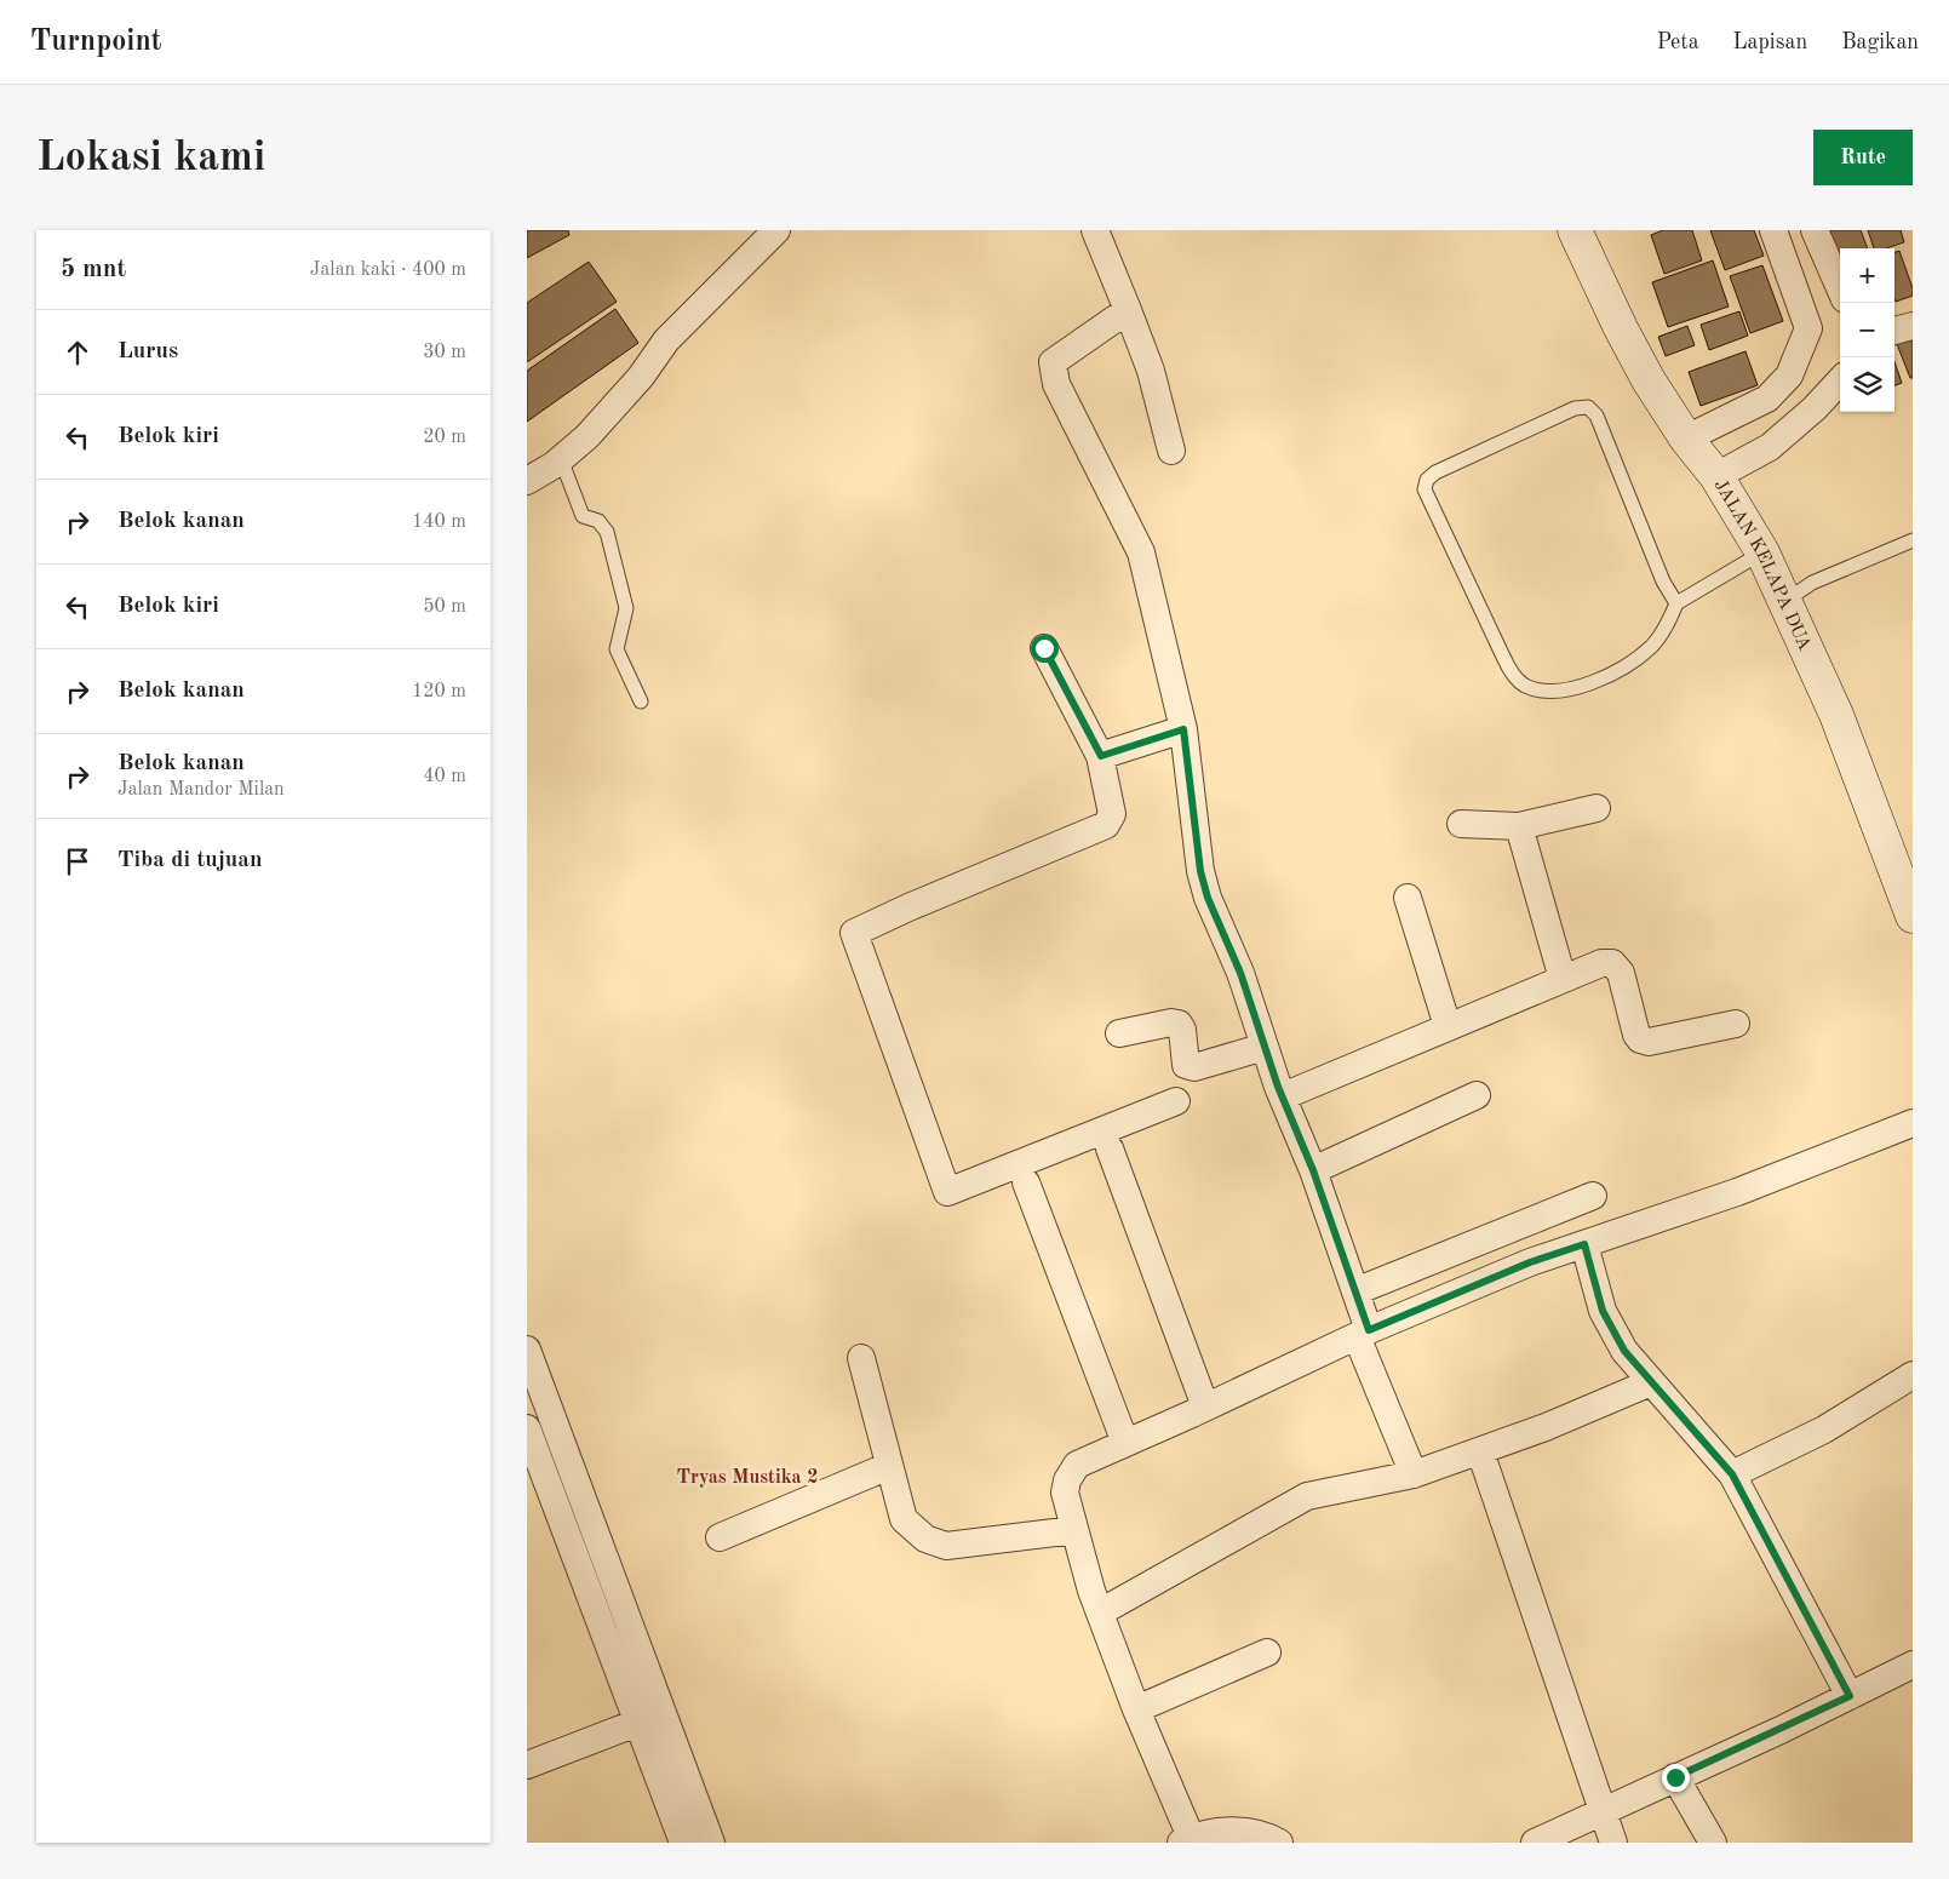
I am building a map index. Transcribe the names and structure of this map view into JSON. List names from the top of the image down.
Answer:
{
  "streets": {
    "main road": ["JALAN KELAPA DUA"]
  },
  "districts": ["Tryas Mustika 2"],
  "page": {
    "header": "Turnpoint",
    "nav": ["Peta", "Lapisan", "Bagikan"],
    "buttons": "Rute",
    "title": "Lokasi kami",
    "heading": ["5 mnt", "Jalan kaki · 400 m"],
    "map_buttons": ["+", "−"],
    "list": [
      ["Lurus", "30 m"],
      ["Belok kiri", "20 m"],
      ["Belok kanan", "140 m"],
      ["Belok kiri", "50 m"],
      ["Belok kanan", "120 m"],
      ["Belok kanan", "Jalan Mandor Milan", "40 m"],
      "Tiba di tujuan"
    ]
  }
}
